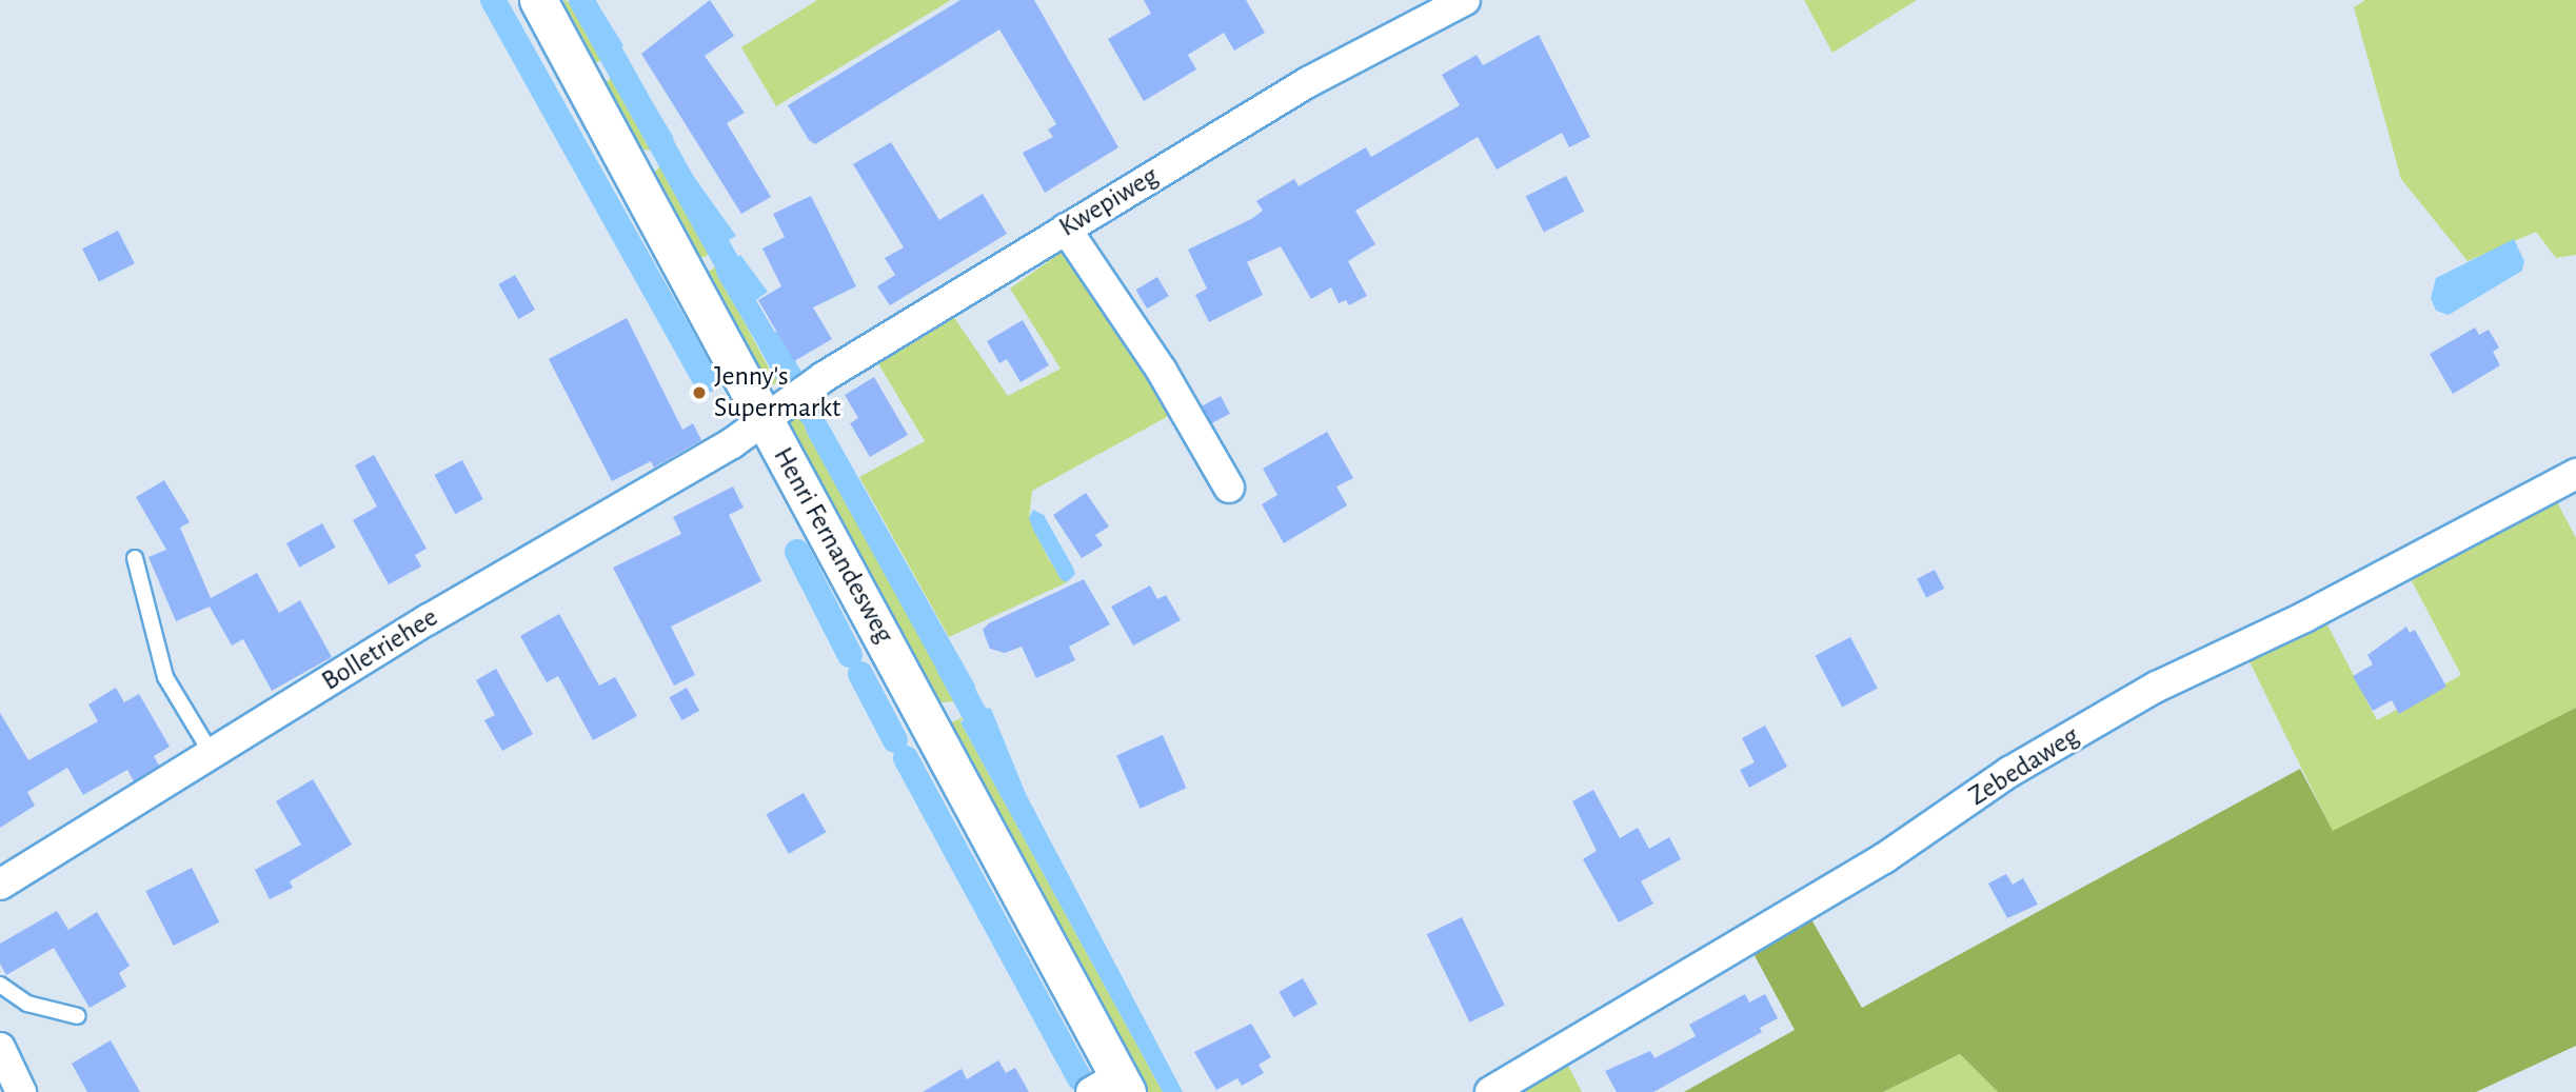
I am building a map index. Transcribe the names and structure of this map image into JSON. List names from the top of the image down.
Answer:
{
  "streets": {
    "street": [
      "Kwepiweg",
      "Henri Fernandesweg",
      "Bolletriehee",
      "Zebedaweg"
    ]
  },
  "crossings": [
    ["Kwepiweg", "Henri Fernandesweg"],
    ["Kwepiweg", "Bolletriehee"],
    ["Henri Fernandesweg", "Bolletriehee"]
  ],
  "places": ["Jenny's Supermarkt"]
}
